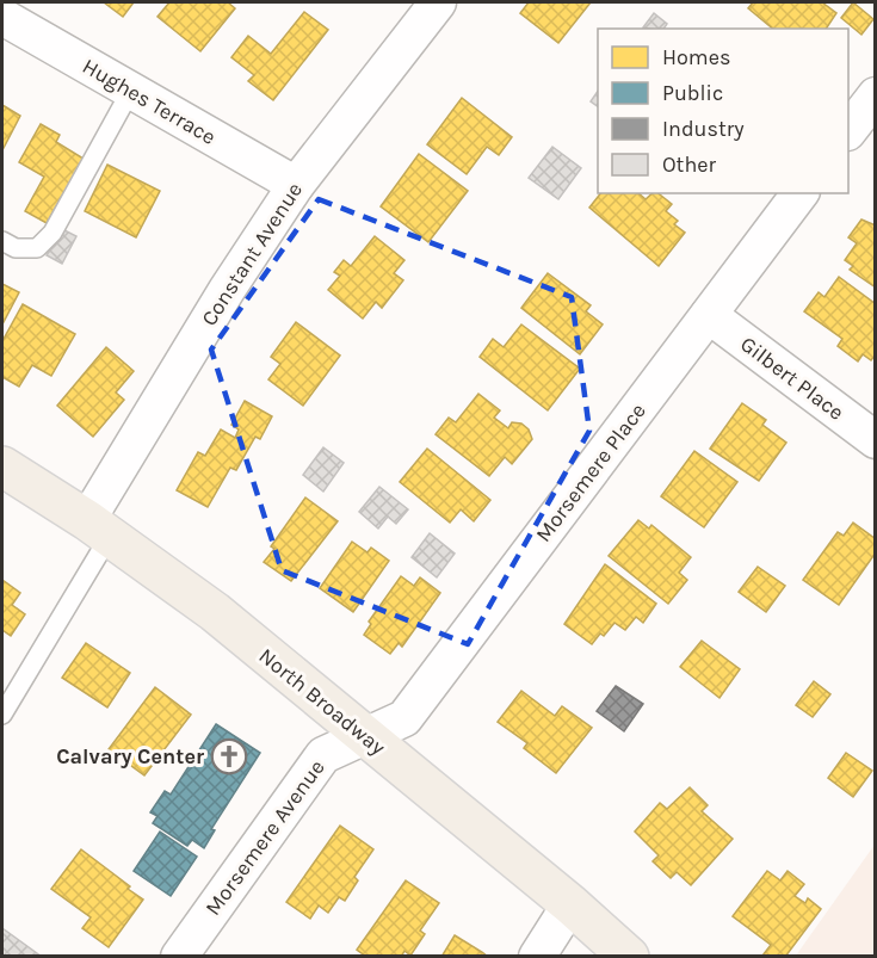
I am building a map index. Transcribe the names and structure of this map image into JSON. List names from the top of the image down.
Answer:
{
  "streets": {
    "main road": ["North Broadway"],
    "street": [
      "Hughes Terrace",
      "Constant Avenue",
      "Gilbert Place",
      "Morsemere Place",
      "Morsemere Avenue"
    ]
  },
  "crossings": [
    ["Hughes Terrace", "Constant Avenue"],
    ["Constant Avenue", "North Broadway"],
    ["Gilbert Place", "Morsemere Place"],
    ["Morsemere Place", "North Broadway"],
    ["Morsemere Place", "Morsemere Avenue"],
    ["North Broadway", "Morsemere Avenue"]
  ],
  "places": {
    "church": ["Calvary Center"]
  },
  "legend": [
    "Homes",
    "Public",
    "Industry",
    "Other"
  ]
}
